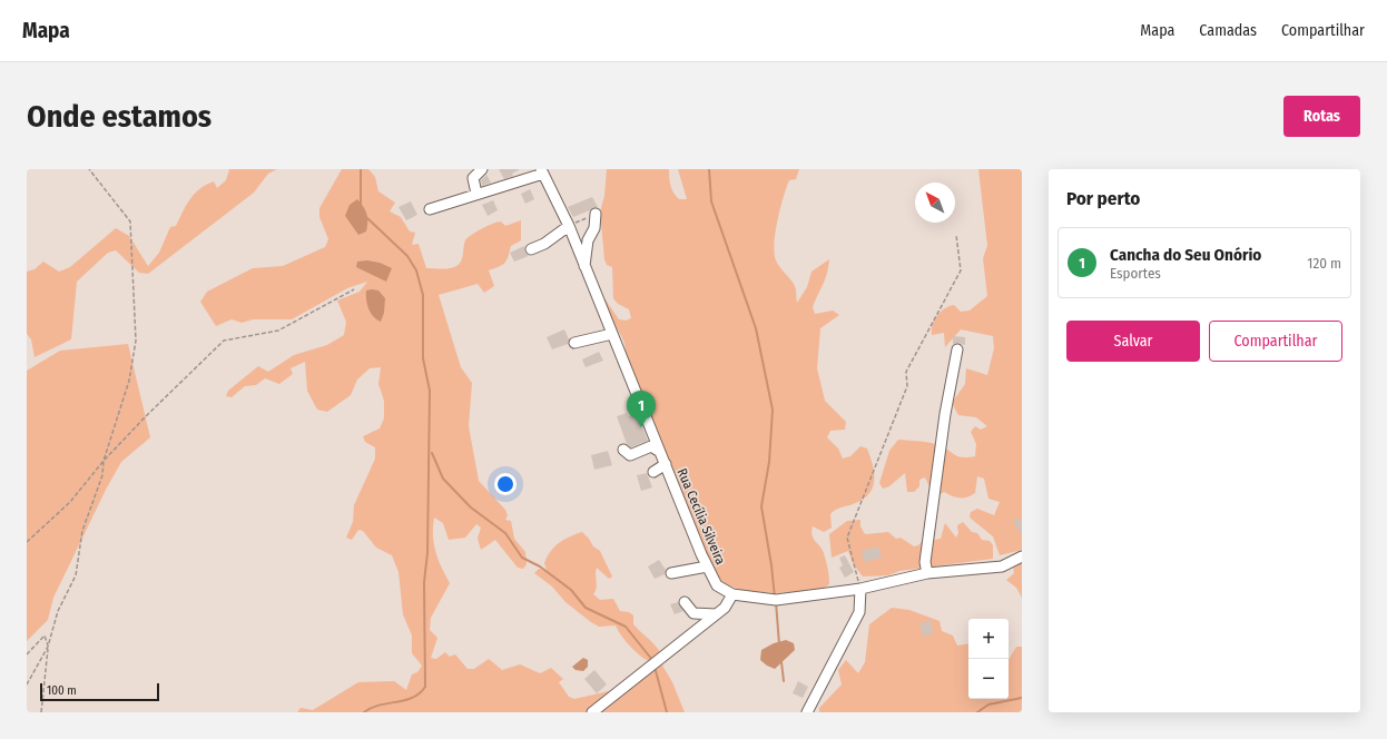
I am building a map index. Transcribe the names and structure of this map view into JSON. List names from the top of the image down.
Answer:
{
  "streets": {
    "street": ["Rua Cecília Silveira"]
  },
  "scale_bar": "100 m",
  "north": "top left",
  "page": {
    "header": "Mapa",
    "nav": ["Mapa", "Camadas", "Compartilhar"],
    "buttons": [
      "Rotas",
      ["Salvar", "Compartilhar"]
    ],
    "title": "Onde estamos",
    "heading": "Por perto",
    "list": [
      {
        "mark": "1",
        "name": "Cancha do Seu Onório",
        "note": "Esportes",
        "value": "120 m"
      }
    ],
    "pins": "1",
    "map_buttons": ["+", "−"],
    "scale": "100 m"
  }
}
